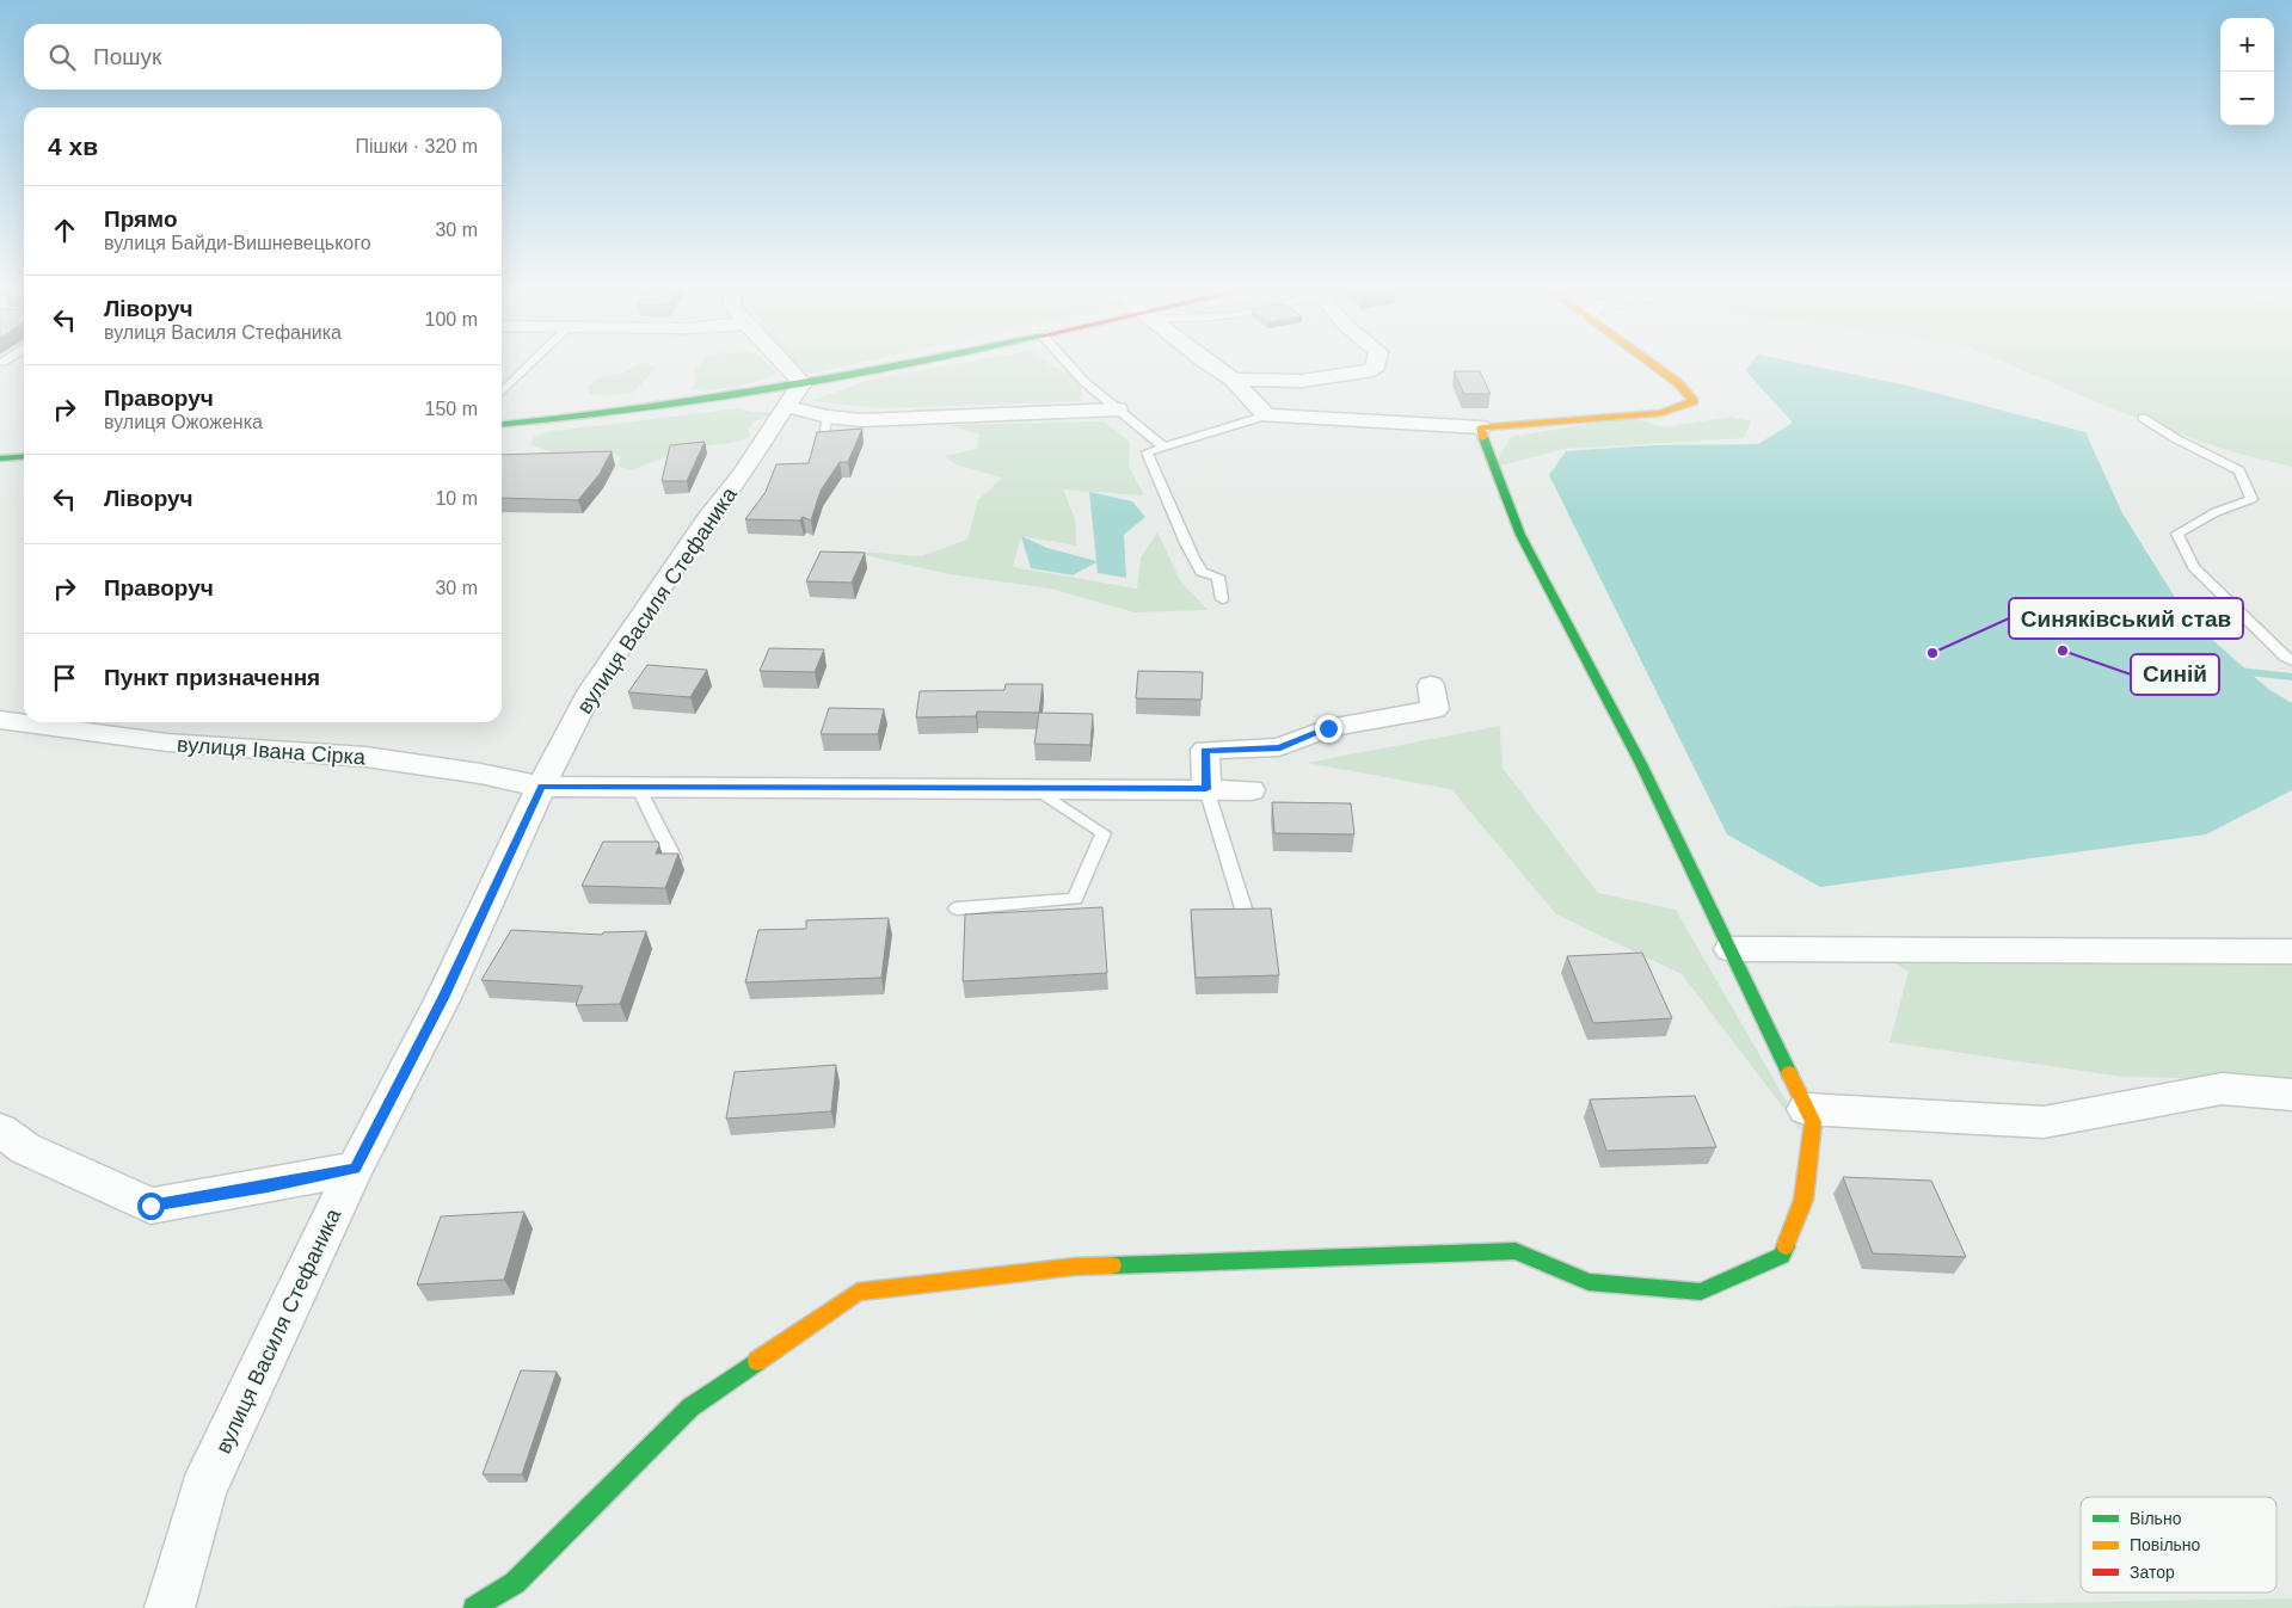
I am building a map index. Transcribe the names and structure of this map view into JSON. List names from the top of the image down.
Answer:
{
  "streets": {
    "street": ["вулиця Василя Стефаника", "вулиця Івана Сірка"]
  },
  "crossings": [
    ["вулиця Василя Стефаника", "вулиця Івана Сірка"]
  ],
  "places": ["Синій", "Синяківський став"],
  "legend": ["Вільно", "Повільно", "Затор"],
  "page": {
    "map_buttons": ["+", "−"],
    "search": "Пошук",
    "heading": ["4 хв", "Пішки · 320 m"],
    "list": [
      ["Прямо", "вулиця Байди-Вишневецького", "30 m"],
      ["Ліворуч", "вулиця Василя Стефаника", "100 m"],
      ["Праворуч", "вулиця Ожоженка", "150 m"],
      ["Ліворуч", "10 m"],
      ["Праворуч", "30 m"],
      "Пункт призначення"
    ]
  }
}
